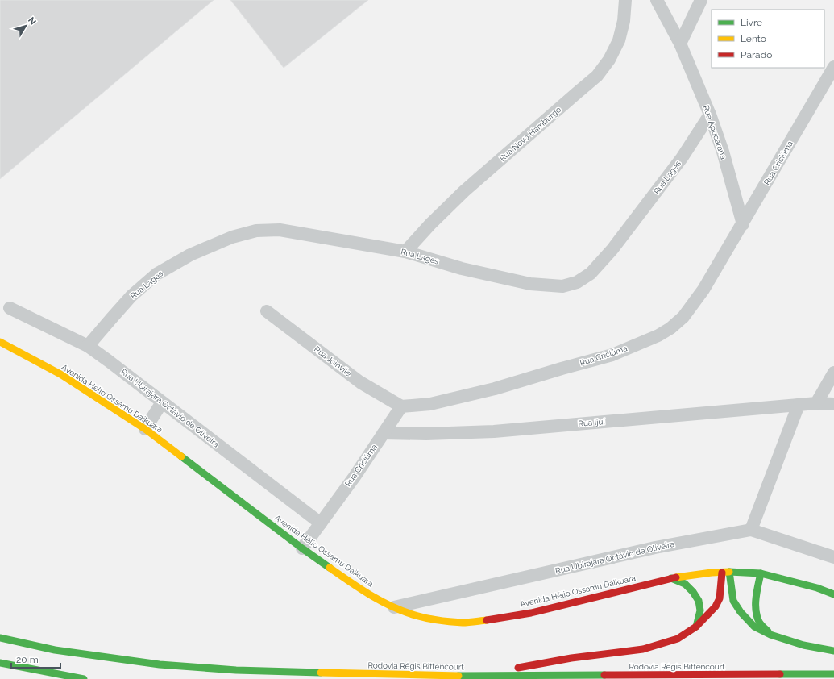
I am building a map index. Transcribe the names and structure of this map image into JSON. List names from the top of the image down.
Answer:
{
  "streets": {
    "main road": ["Avenida Hélio Ossamu Daikuara", "Rodovia Régis Bittencourt"],
    "street": [
      "Rua Apucarana",
      "Rua Novo Hamburgo",
      "Rua Criciúma",
      "Rua Lages",
      "Rua Joinvile",
      "Rua Ubirajara Octávio de Oliveira",
      "Rua Ijuí"
    ]
  },
  "crossings": [
    ["Rua Apucarana", "Rua Criciúma"],
    ["Rua Apucarana", "Rua Lages"],
    ["Rua Novo Hamburgo", "Rua Lages"],
    ["Rua Criciúma", "Rua Joinvile"],
    ["Rua Criciúma", "Avenida Hélio Ossamu Daikuara"],
    ["Rua Criciúma", "Rua Ubirajara Octávio de Oliveira"],
    ["Rua Criciúma", "Rua Ijuí"],
    ["Rua Lages", "Rua Ubirajara Octávio de Oliveira"],
    ["Avenida Hélio Ossamu Daikuara", "Rua Ubirajara Octávio de Oliveira"]
  ],
  "legend": ["Livre", "Lento", "Parado"],
  "scale_bar": "20 m",
  "north": "top right"
}
